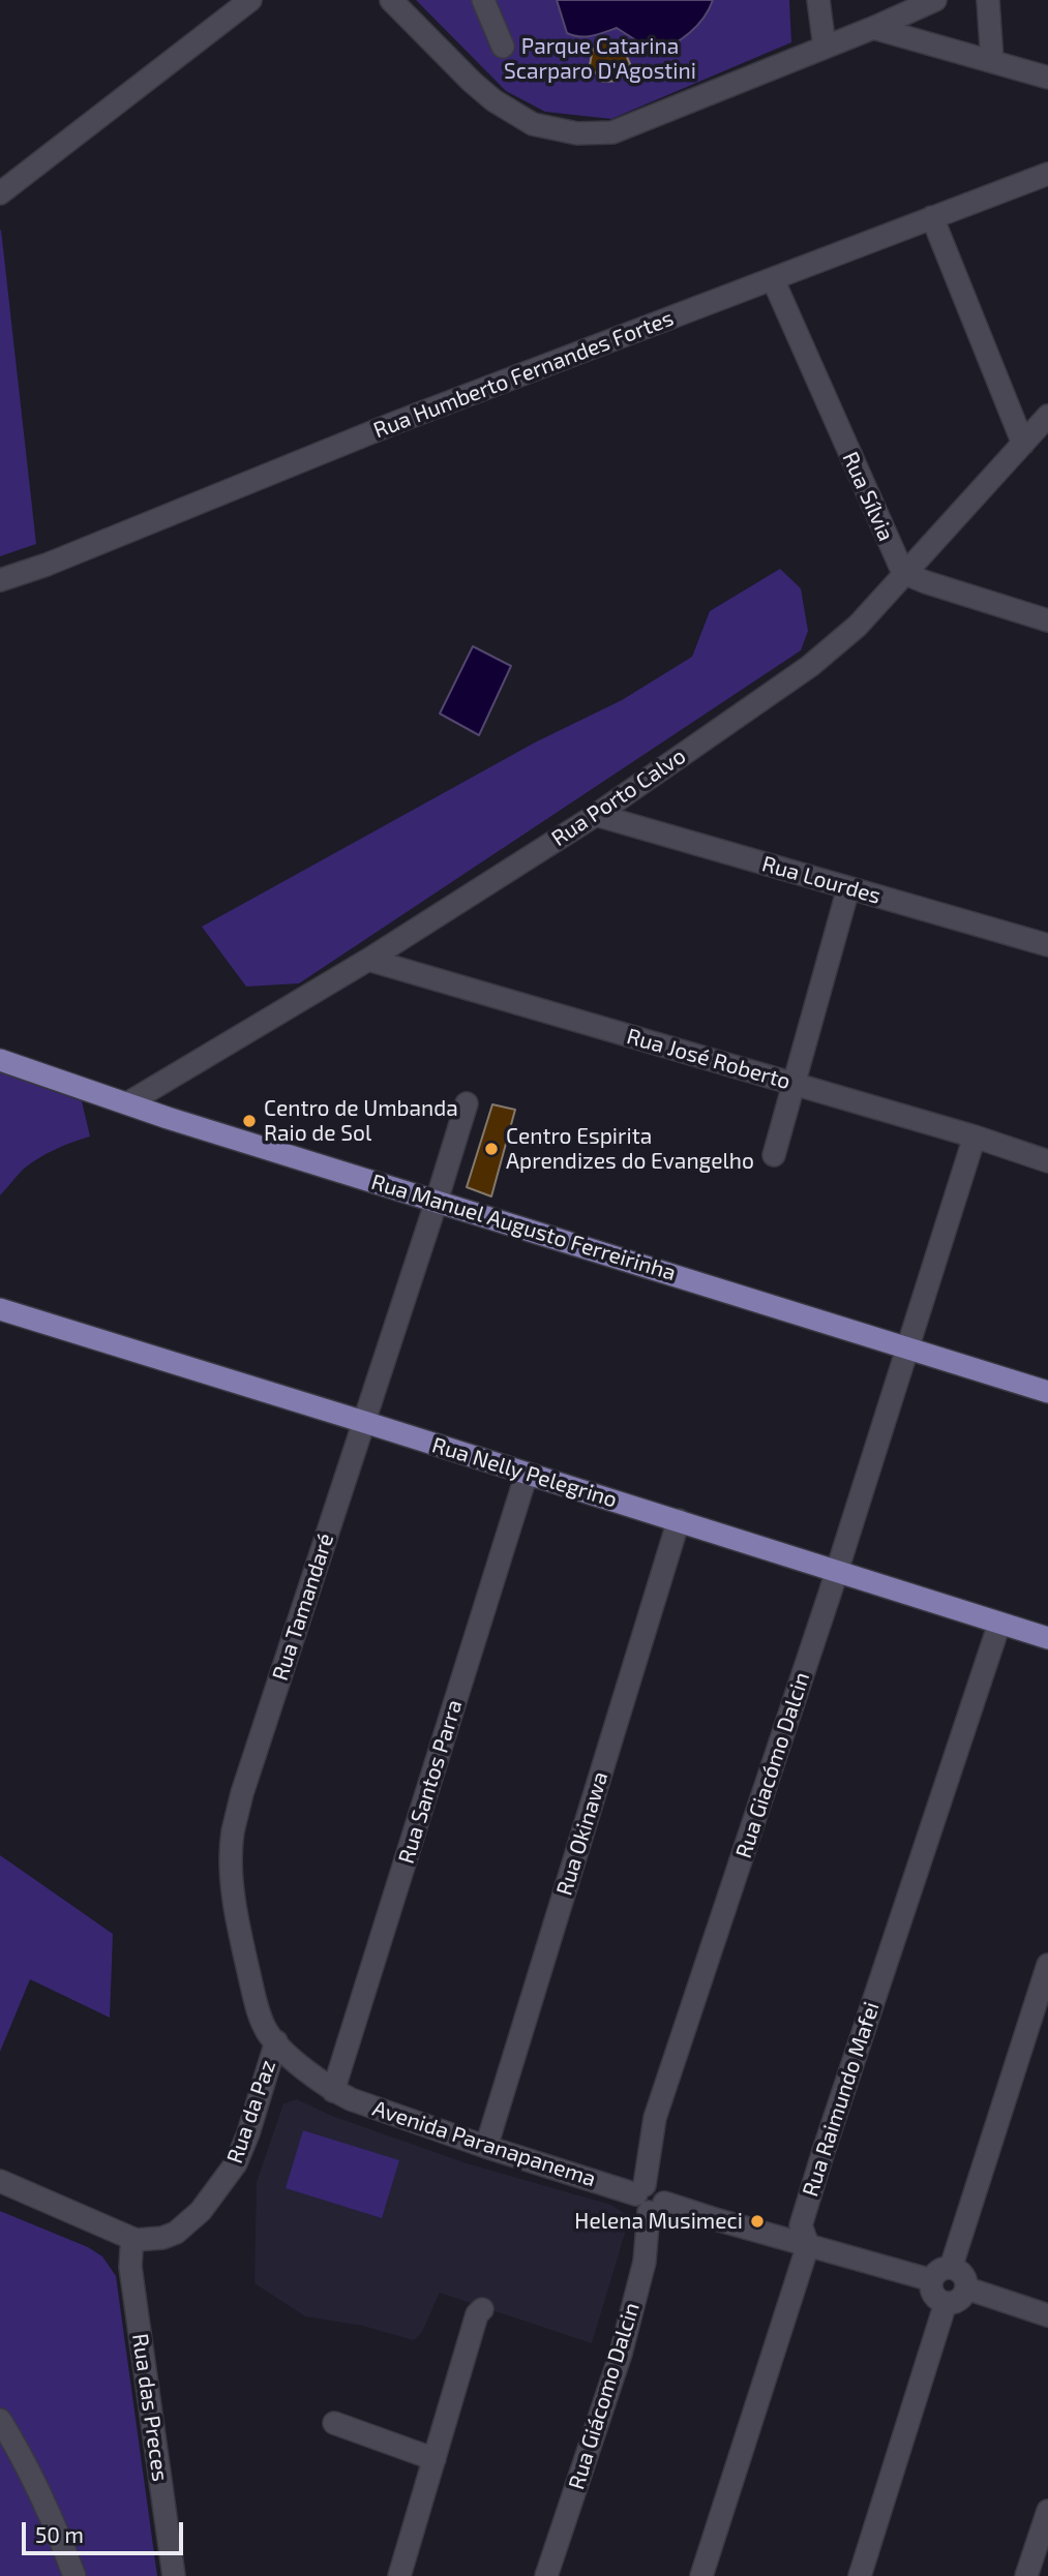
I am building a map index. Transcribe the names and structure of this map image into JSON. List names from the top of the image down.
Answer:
{
  "streets": {
    "main road": ["Rua Manuel Augusto Ferreirinha", "Rua Nelly Pelegrino"],
    "street": [
      "Rua Humberto Fernandes Fortes",
      "Rua Sílvia",
      "Rua Porto Calvo",
      "Rua Lourdes",
      "Rua José Roberto",
      "Rua Tamandaré",
      "Rua Giacómo Dalcin",
      "Rua Santos Parra",
      "Rua Okinawa",
      "Rua Raimundo Mafei",
      "Rua da Paz",
      "Avenida Paranapanema",
      "Rua Giácomo Dalcin",
      "Rua das Preces"
    ]
  },
  "crossings": [
    ["Rua Humberto Fernandes Fortes", "Rua Sílvia"],
    ["Rua Sílvia", "Rua Porto Calvo"],
    ["Rua Porto Calvo", "Rua Lourdes"],
    ["Rua Porto Calvo", "Rua José Roberto"],
    ["Rua Porto Calvo", "Rua Manuel Augusto Ferreirinha"],
    ["Rua Manuel Augusto Ferreirinha", "Rua Tamandaré"],
    ["Rua Manuel Augusto Ferreirinha", "Rua Giacómo Dalcin"],
    ["Rua Nelly Pelegrino", "Rua Tamandaré"],
    ["Rua Nelly Pelegrino", "Rua Giacómo Dalcin"],
    ["Rua Nelly Pelegrino", "Rua Santos Parra"],
    ["Rua Nelly Pelegrino", "Rua Okinawa"],
    ["Rua Nelly Pelegrino", "Rua Raimundo Mafei"],
    ["Rua Tamandaré", "Rua Santos Parra"],
    ["Rua Tamandaré", "Rua da Paz"],
    ["Rua Tamandaré", "Avenida Paranapanema"],
    ["Rua Giacómo Dalcin", "Avenida Paranapanema"],
    ["Rua Giacómo Dalcin", "Rua Giácomo Dalcin"],
    ["Rua Santos Parra", "Avenida Paranapanema"],
    ["Rua Okinawa", "Avenida Paranapanema"],
    ["Rua Raimundo Mafei", "Avenida Paranapanema"],
    ["Rua da Paz", "Rua das Preces"],
    ["Avenida Paranapanema", "Rua Giácomo Dalcin"]
  ],
  "parks": ["Parque Catarina Scarparo D'Agostini"],
  "places": ["Centro de Umbanda Raio de Sol", "Centro Espirita Aprendizes do Evangelho", "Helena Musimeci"],
  "scale_bar": "50 m"
}
